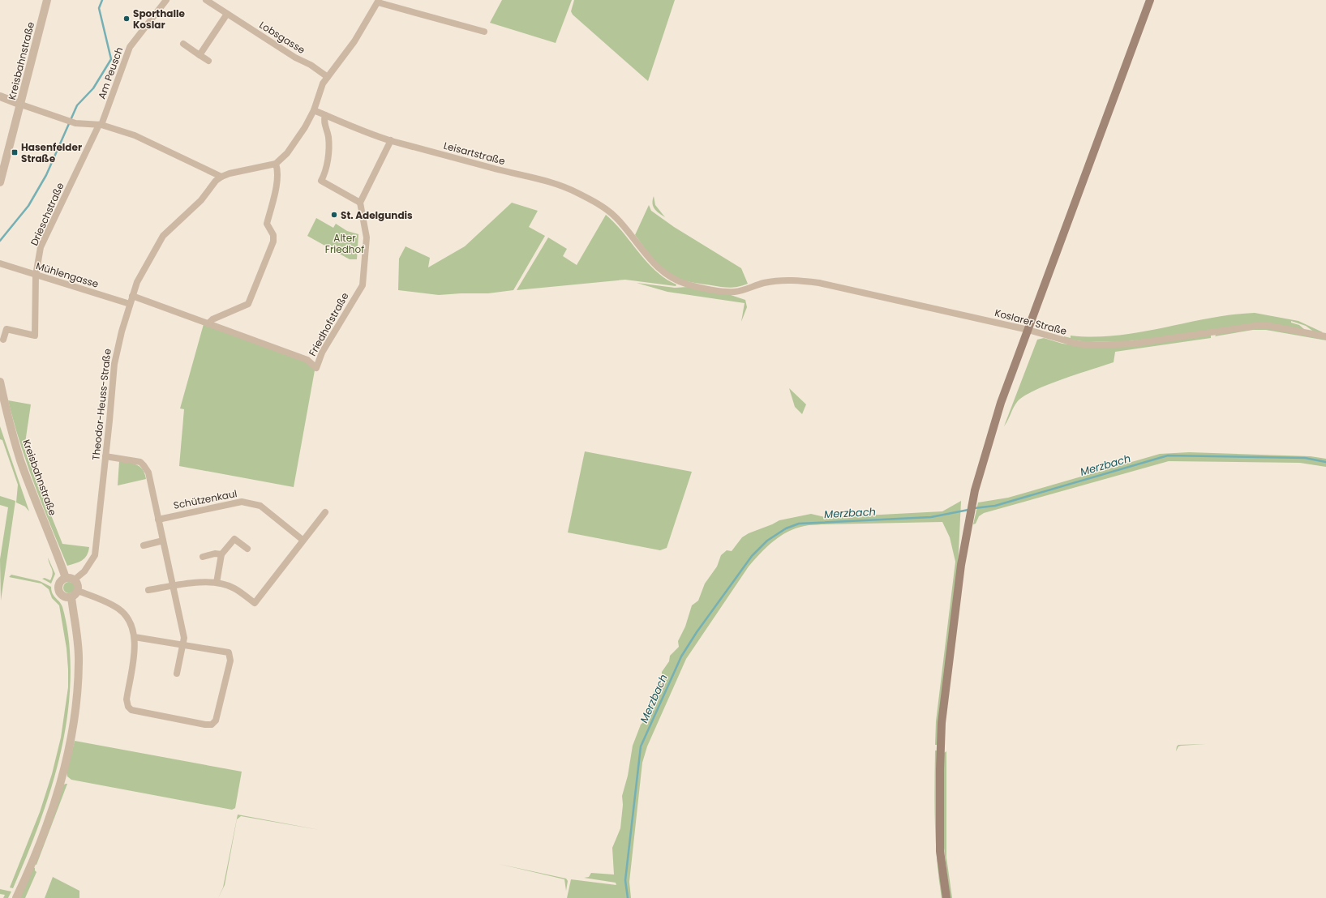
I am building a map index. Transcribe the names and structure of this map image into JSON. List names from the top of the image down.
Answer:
{
  "streets": {
    "street": [
      "Lobsgasse",
      "Kreisbahnstraße",
      "Am Peusch",
      "Leisartstraße",
      "Drieschstraße",
      "Mühlengasse",
      "Koslarer Straße",
      "Friedhofstraße",
      "Theodor-Heuss-Straße",
      "Schützenkaul"
    ]
  },
  "crossings": [
    ["Kreisbahnstraße", "Theodor-Heuss-Straße"],
    ["Am Peusch", "Drieschstraße"],
    ["Leisartstraße", "Koslarer Straße"],
    ["Drieschstraße", "Mühlengasse"],
    ["Mühlengasse", "Theodor-Heuss-Straße"],
    ["Friedhofstraße", "Theodor-Heuss-Straße"]
  ],
  "water": ["Merzbach"],
  "parks": ["Alter Friedhof"],
  "places": {
    "other": ["Sporthalle Koslar", "St. Adelgundis"],
    "transit": ["Hasenfelder Straße"]
  }
}
